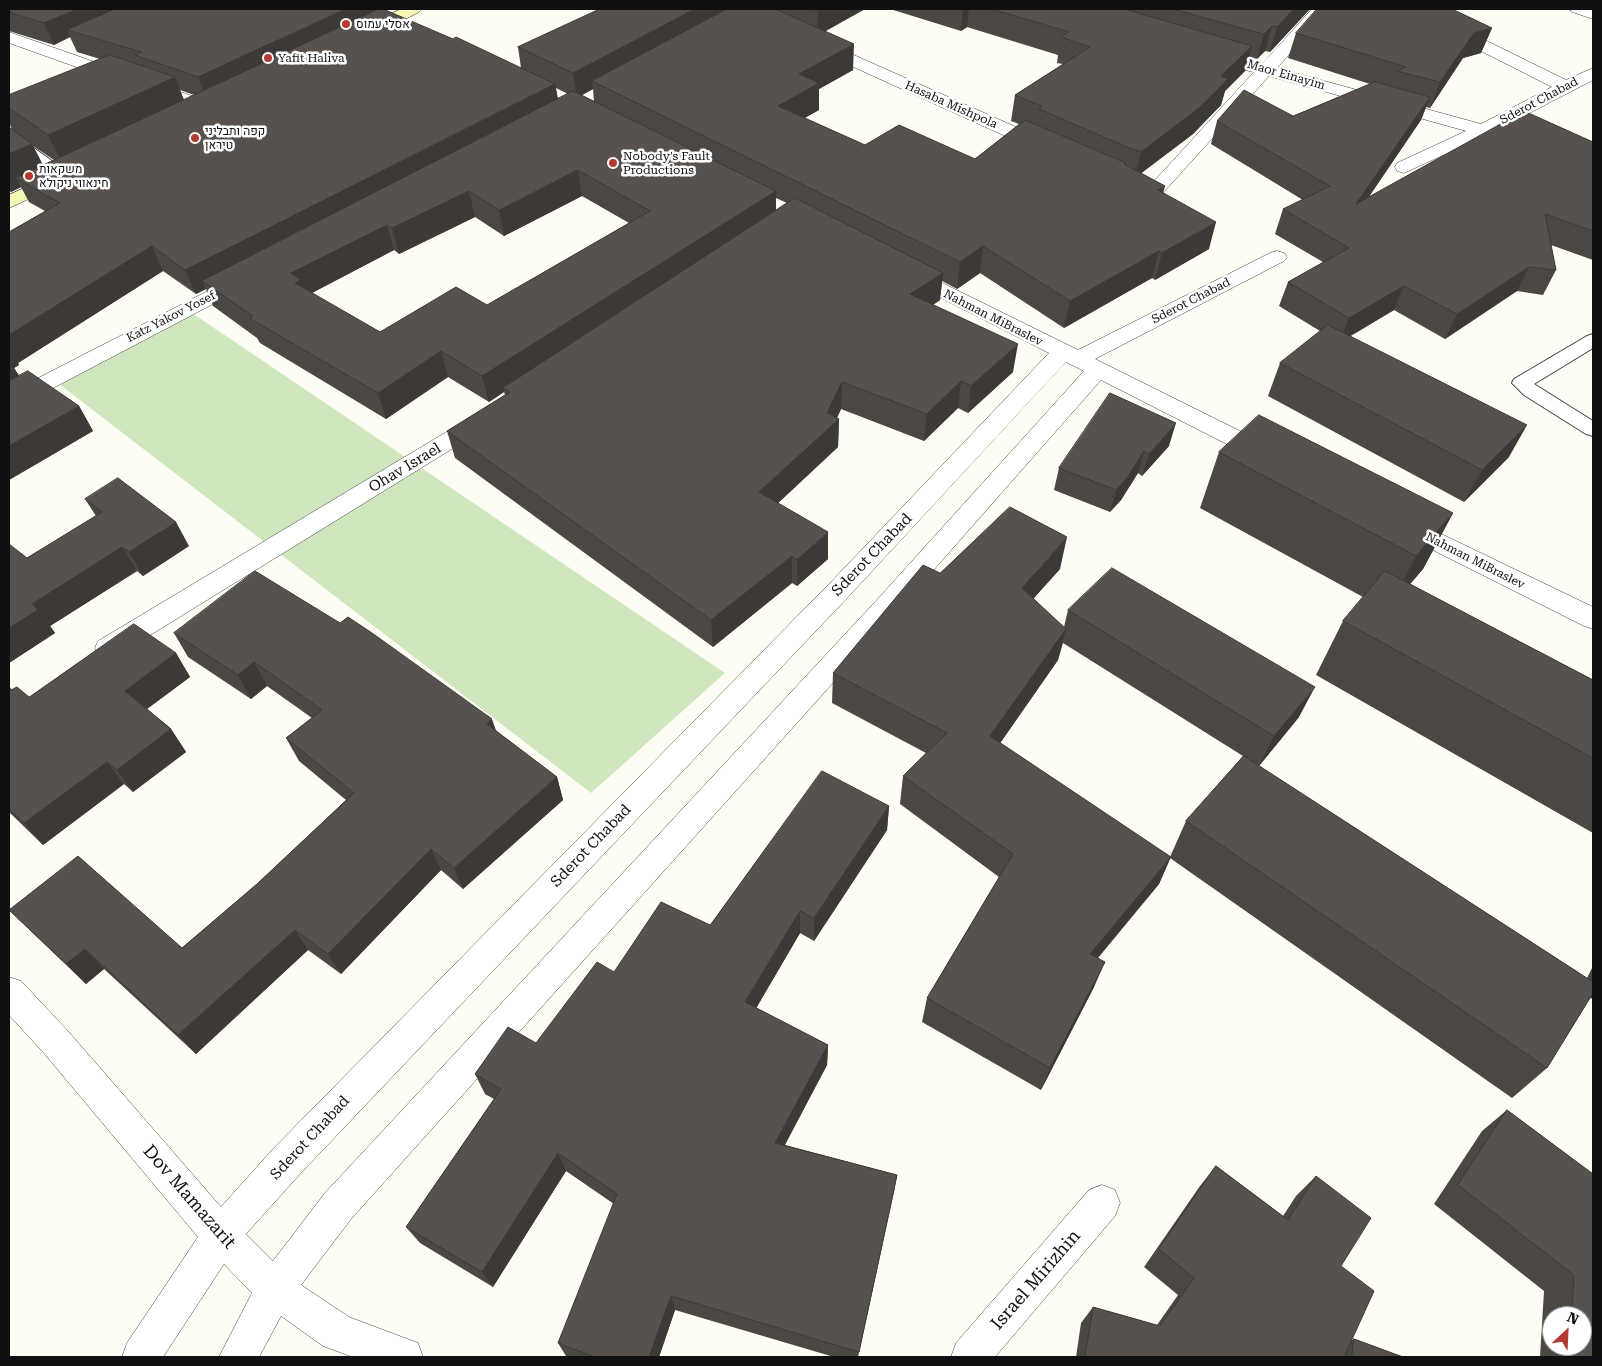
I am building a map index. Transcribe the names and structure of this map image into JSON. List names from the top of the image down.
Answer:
{
  "streets": {
    "street": [
      "Maor Einayim",
      "Sderot Chabad",
      "Hasaba Mishpola",
      "Katz Yakov Yosef",
      "Nahman MiBraslev",
      "Ohav Israel",
      "Dov Mamazarit",
      "Israel Mirizhin"
    ]
  },
  "crossings": [
    ["Maor Einayim", "Sderot Chabad"],
    ["Sderot Chabad", "Nahman MiBraslev"],
    ["Sderot Chabad", "Dov Mamazarit"]
  ],
  "places": [
    "אסלי עמוס",
    "Yafit Haliva",
    "קפה ותבליני טיראן",
    "Nobody's Fault Productions",
    "משקאות חינאווי ניקולא"
  ],
  "north": "top right"
}
